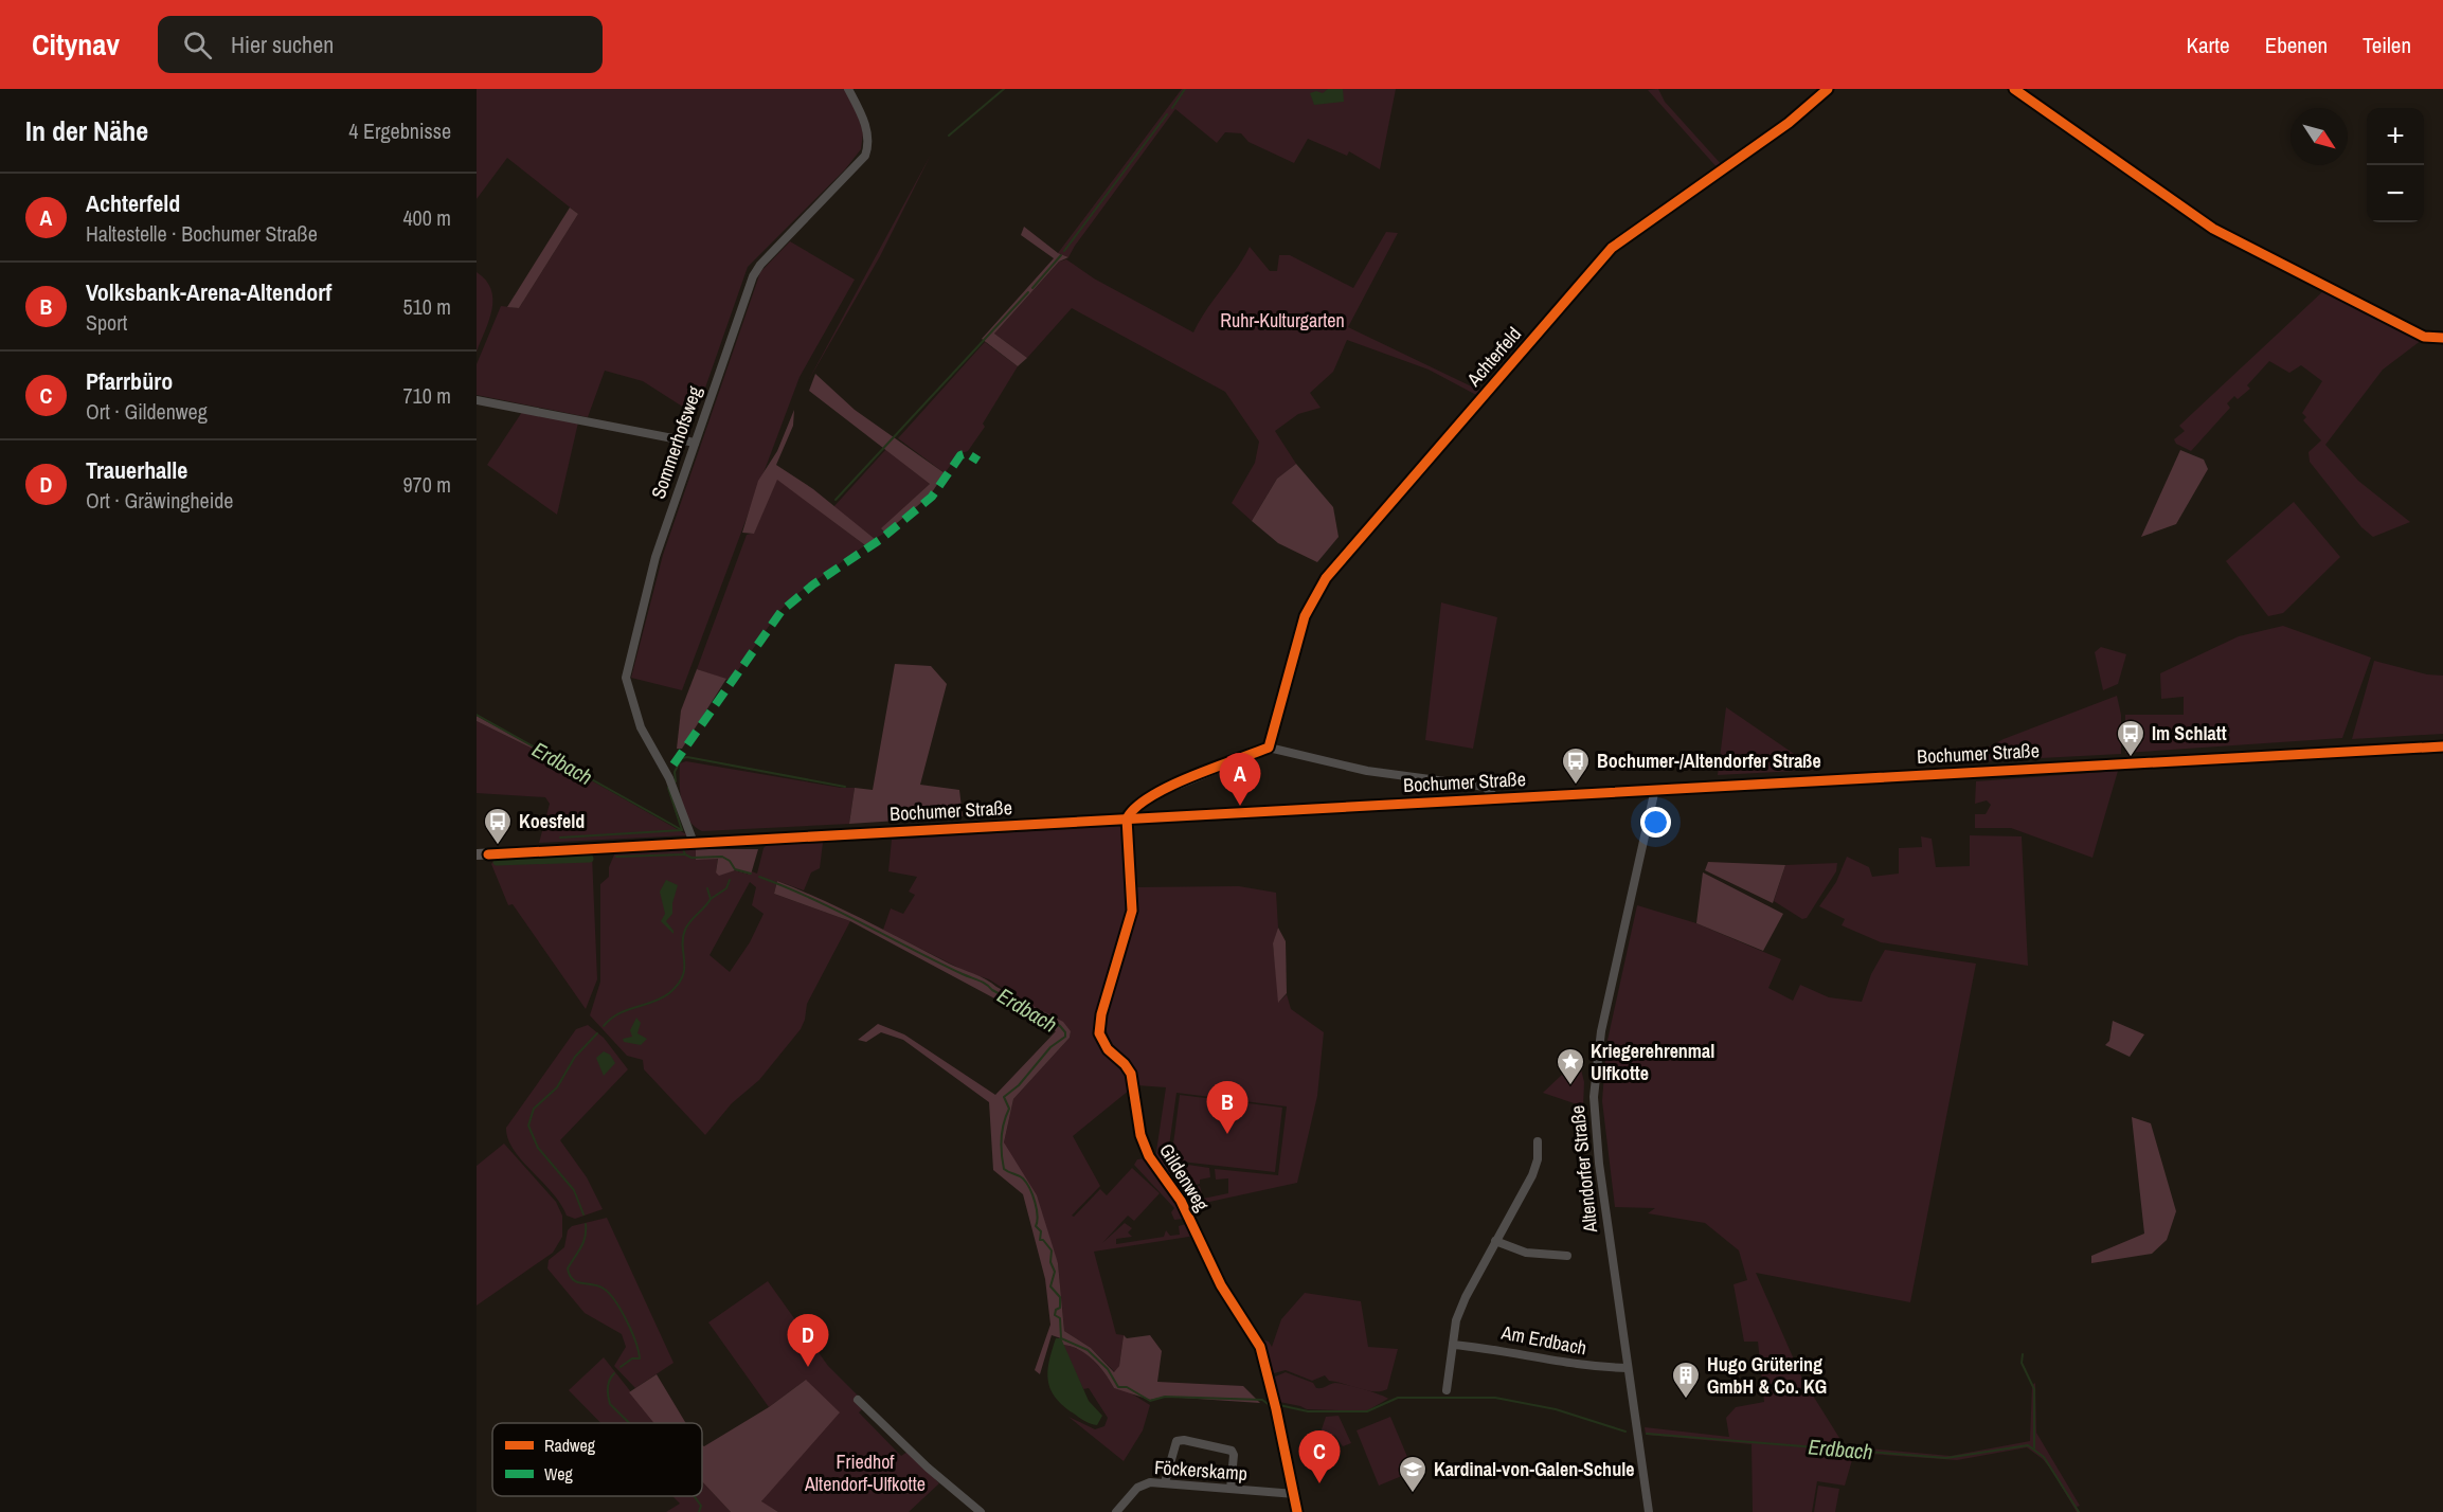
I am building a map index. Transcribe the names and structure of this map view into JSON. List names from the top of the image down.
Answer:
{
  "streets": {
    "main road": ["Bochumer Straße"],
    "street": [
      "Achterfeld",
      "Sommerhofsweg",
      "Altendorfer Straße",
      "Gildenweg",
      "Am Erdbach",
      "Föckerskamp"
    ]
  },
  "crossings": [
    ["Sommerhofsweg", "Bochumer Straße"],
    ["Bochumer Straße", "Altendorfer Straße"],
    ["Bochumer Straße", "Gildenweg"],
    ["Altendorfer Straße", "Am Erdbach"],
    ["Gildenweg", "Föckerskamp"]
  ],
  "water": ["Erdbach"],
  "parks": ["Ruhr-Kulturgarten", "Friedhof Altendorf-Ulfkotte"],
  "places": {
    "bus stop": ["Im Schlatt", "Bochumer-/Altendorfer Straße", "Koesfeld"],
    "place": ["Kriegerehrenmal Ulfkotte"],
    "building": ["Hugo Grütering GmbH & Co. KG"],
    "school or university": ["Kardinal-von-Galen-Schule"]
  },
  "legend": ["Radweg", "Weg"],
  "north": "bottom right",
  "page": {
    "header": "Citynav",
    "search": "Hier suchen",
    "nav": ["Karte", "Ebenen", "Teilen"],
    "heading": ["In der Nähe", "4 Ergebnisse"],
    "map_buttons": ["+", "−"],
    "list": [
      {
        "mark": "A",
        "name": "Achterfeld",
        "note": "Haltestelle · Bochumer Straße",
        "value": "400 m"
      },
      {
        "mark": "B",
        "name": "Volksbank-Arena-Altendorf",
        "note": "Sport",
        "value": "510 m"
      },
      {
        "mark": "C",
        "name": "Pfarrbüro",
        "note": "Ort · Gildenweg",
        "value": "710 m"
      },
      {
        "mark": "D",
        "name": "Trauerhalle",
        "note": "Ort · Gräwingheide",
        "value": "970 m"
      }
    ],
    "pins": [
      "A",
      "B",
      "D",
      "C"
    ]
  }
}
